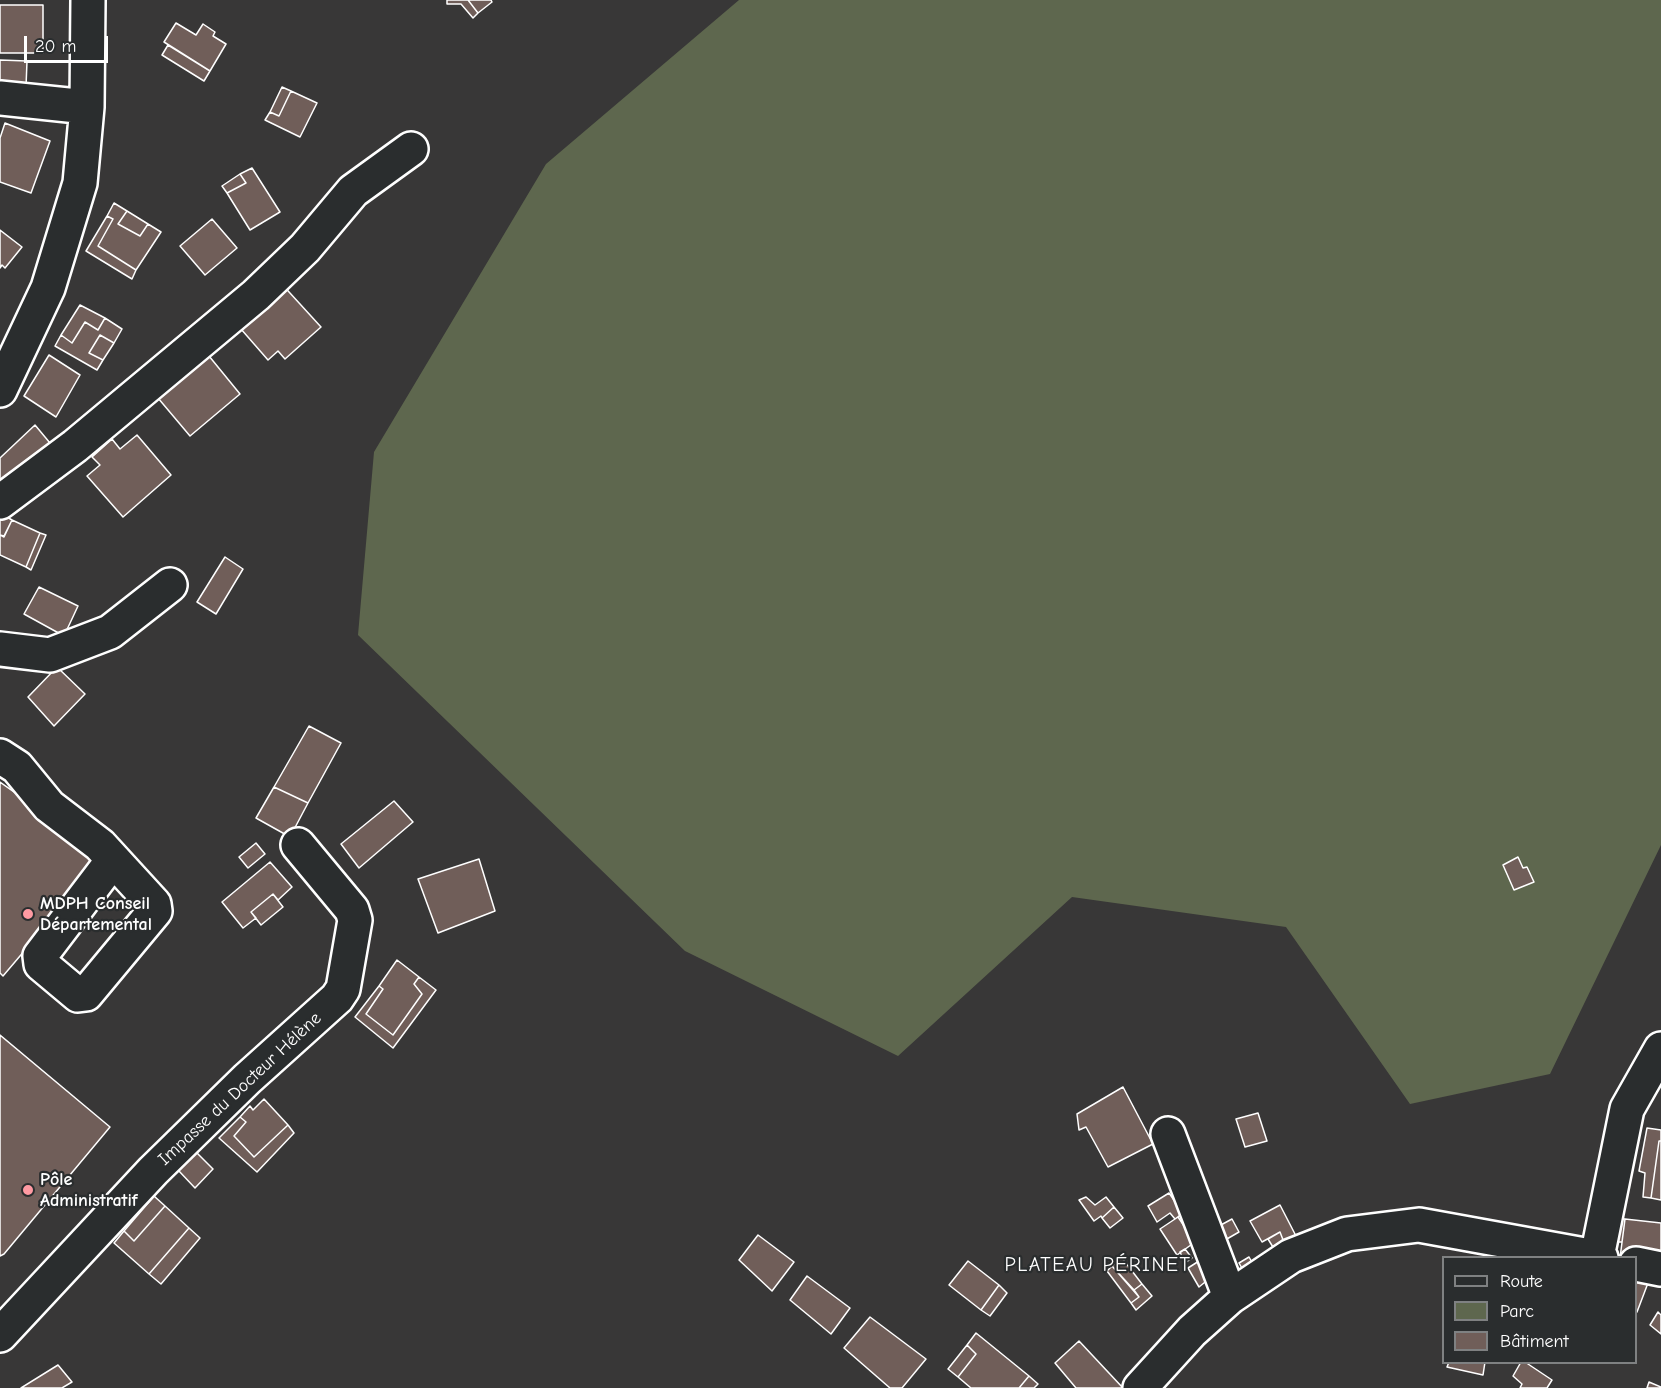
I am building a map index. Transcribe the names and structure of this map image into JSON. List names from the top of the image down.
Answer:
{
  "streets": {
    "street": ["Impasse du Docteur Hélène"]
  },
  "districts": ["PLATEAU PÉRINET"],
  "places": ["MDPH Conseil Départemental", "Pôle Administratif"],
  "legend": ["Route", "Parc", "Bâtiment"],
  "scale_bar": "20 m"
}
